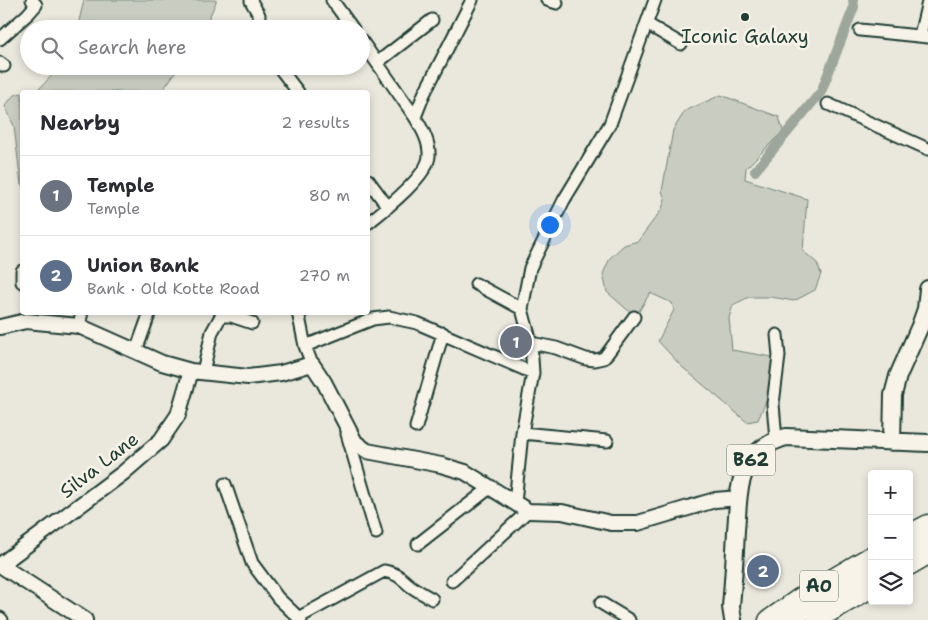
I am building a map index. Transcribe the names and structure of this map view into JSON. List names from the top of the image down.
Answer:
{
  "streets": {
    "highway": ["A0"],
    "main road": ["B62"],
    "street": ["Silva Lane"]
  },
  "places": ["Iconic Galaxy"],
  "page": {
    "search": "Search here",
    "heading": ["Nearby", "2 results"],
    "list": [
      {
        "mark": "1",
        "name": "Temple",
        "note": "Temple",
        "value": "80 m"
      },
      {
        "mark": "2",
        "name": "Union Bank",
        "note": "Bank · Old Kotte Road",
        "value": "270 m"
      }
    ],
    "pins": ["1", "2"],
    "map_buttons": ["+", "−"]
  }
}
